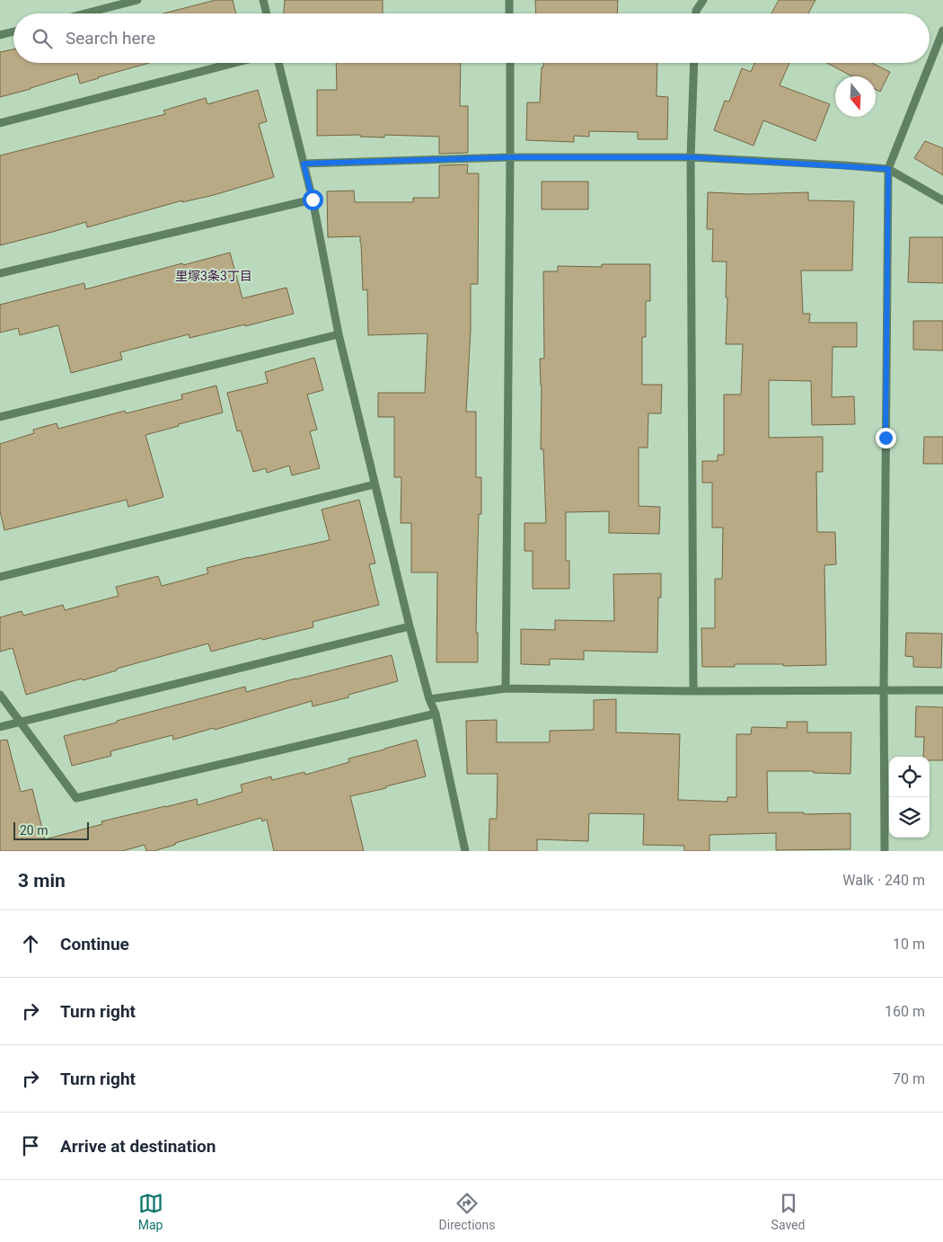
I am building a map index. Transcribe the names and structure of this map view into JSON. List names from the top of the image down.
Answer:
{
  "districts": ["里塚3条3丁目"],
  "scale_bar": "20 m",
  "north": "bottom",
  "page": {
    "search": "Search here",
    "scale": "20 m",
    "heading": ["3 min", "Walk · 240 m"],
    "list": [
      ["Continue", "10 m"],
      ["Turn right", "160 m"],
      ["Turn right", "70 m"],
      "Arrive at destination"
    ],
    "nav": ["Map", "Directions", "Saved"]
  }
}
